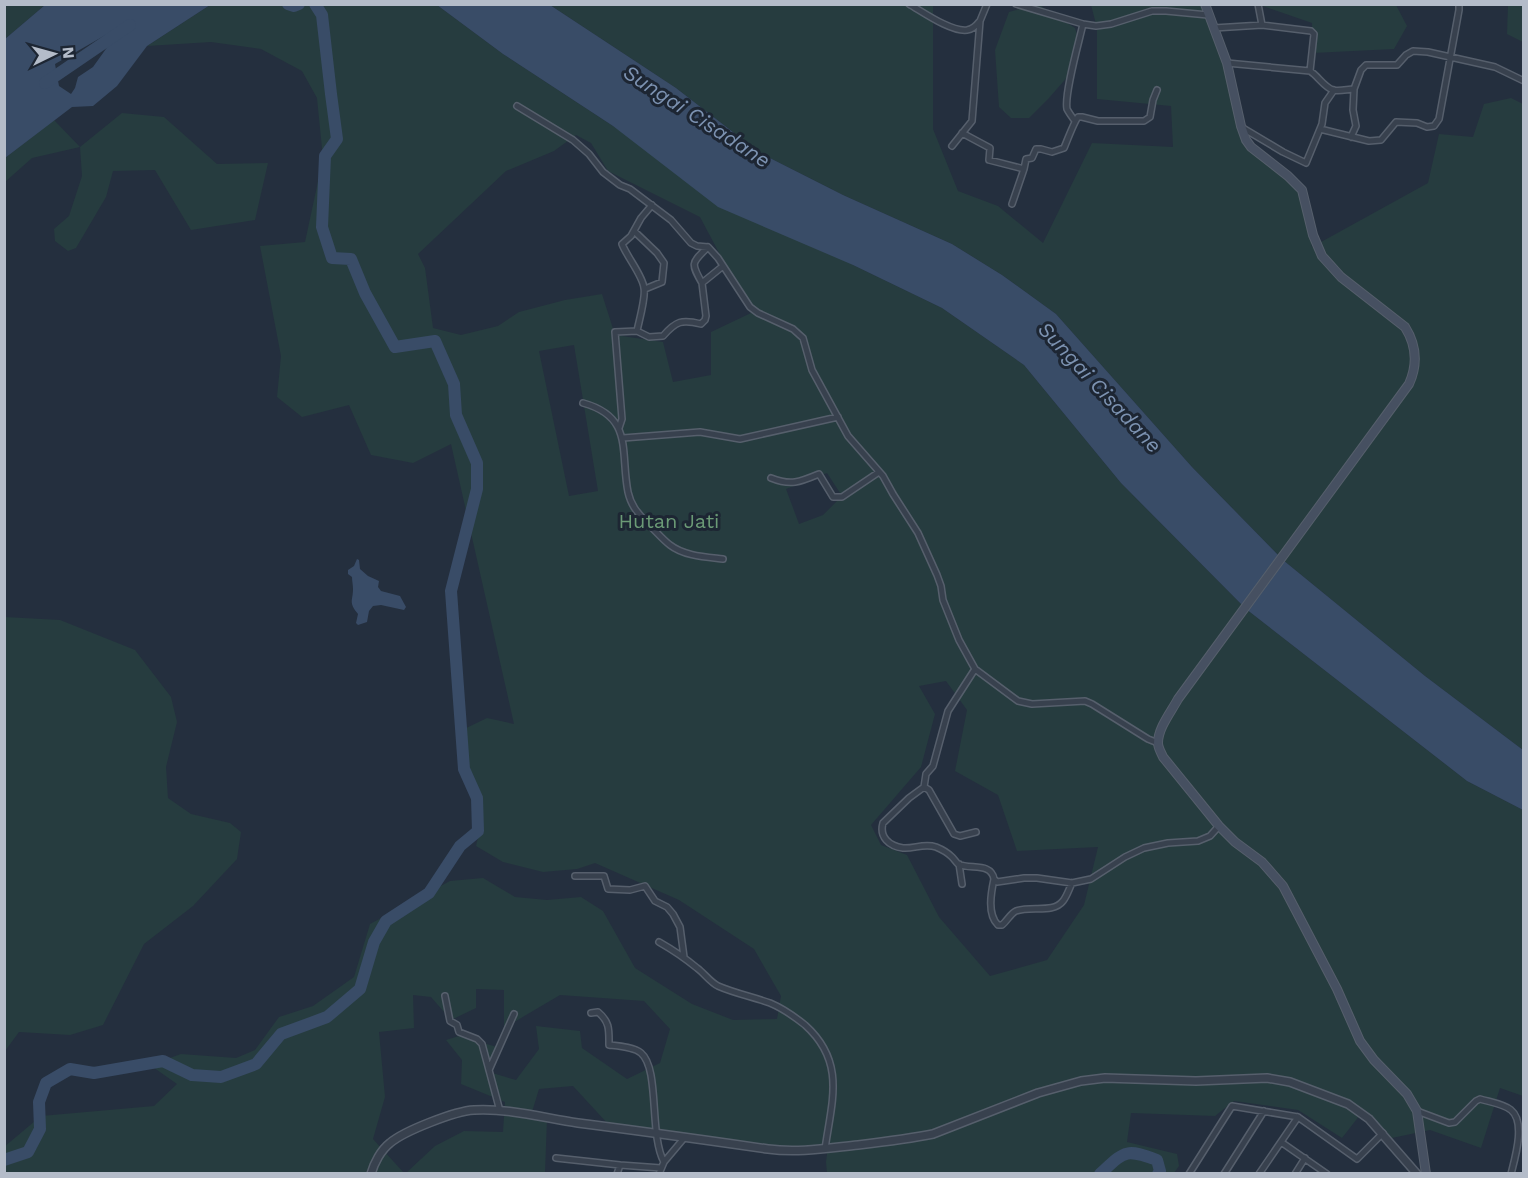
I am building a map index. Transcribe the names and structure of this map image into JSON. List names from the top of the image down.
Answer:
{
  "water": ["Sungai Cisadane"],
  "parks": ["Hutan Jati"],
  "north": "right"
}
